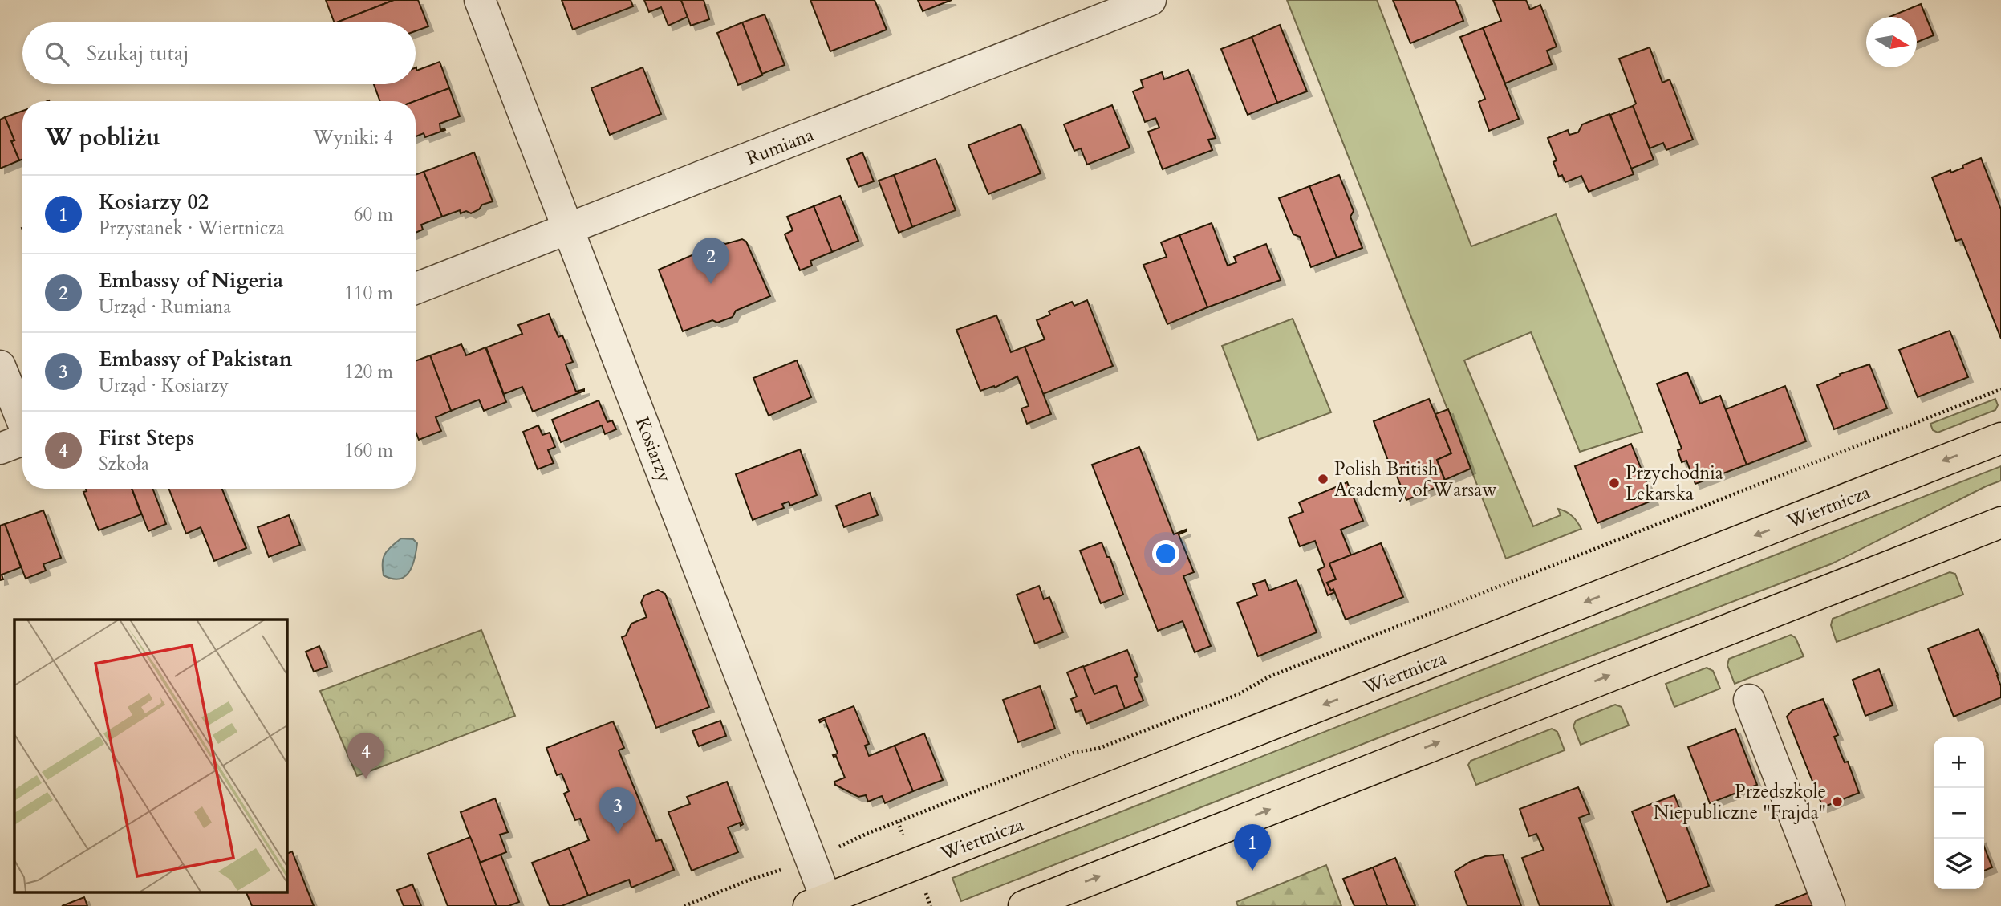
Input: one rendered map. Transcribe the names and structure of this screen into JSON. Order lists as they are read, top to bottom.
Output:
{
  "streets": {
    "main road": ["Wiertnicza"],
    "street": ["Rumiana", "Kosiarzy"]
  },
  "crossings": [
    ["Rumiana", "Kosiarzy"],
    ["Kosiarzy", "Wiertnicza"]
  ],
  "places": ["Polish British Academy of Warsaw", "Przychodnia Lekarska", "Przedszkole Niepubliczne \"Frajda\""],
  "north": "right",
  "page": {
    "search": "Szukaj tutaj",
    "heading": ["W pobliżu", "Wyniki: 4"],
    "list": [
      {
        "mark": "1",
        "name": "Kosiarzy 02",
        "note": "Przystanek · Wiertnicza",
        "value": "60 m"
      },
      {
        "mark": "2",
        "name": "Embassy of Nigeria",
        "note": "Urząd · Rumiana",
        "value": "110 m"
      },
      {
        "mark": "3",
        "name": "Embassy of Pakistan",
        "note": "Urząd · Kosiarzy",
        "value": "120 m"
      },
      {
        "mark": "4",
        "name": "First Steps",
        "note": "Szkoła",
        "value": "160 m"
      }
    ],
    "pins": [
      "2",
      "4",
      "3",
      "1"
    ],
    "map_buttons": ["+", "−"]
  }
}
